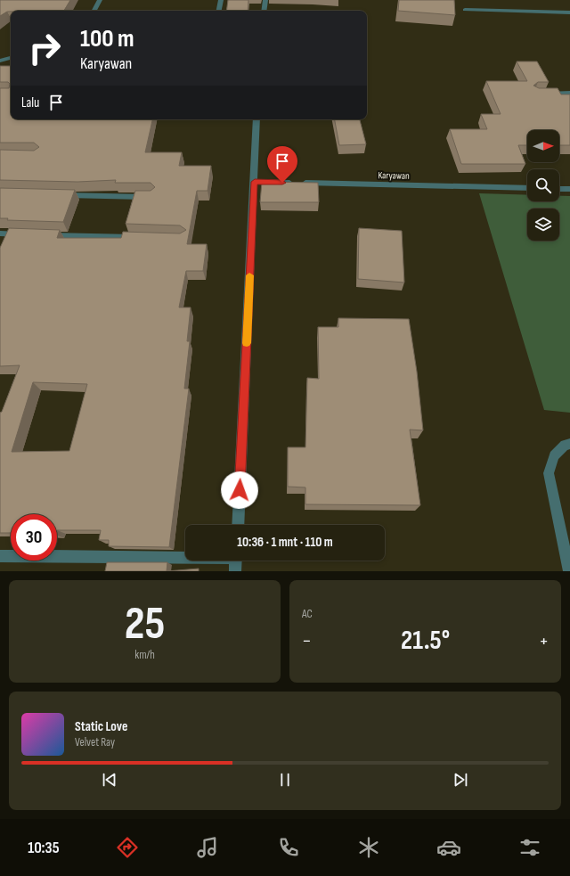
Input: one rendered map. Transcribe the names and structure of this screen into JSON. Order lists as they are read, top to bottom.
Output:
{
  "streets": {
    "street": ["Karyawan"]
  },
  "north": "right",
  "page": {
    "turn": ["100 m", "Karyawan"],
    "then": "Lalu",
    "limit": "30",
    "trip": "10:36 · 1 mnt · 110 m",
    "tile": [
      ["25", "km/h"],
      "AC"
    ],
    "heat": ["−", "21.5°", "+"],
    "song": ["Static Love", "Velvet Ray"],
    "tabs": "10:35"
  }
}
